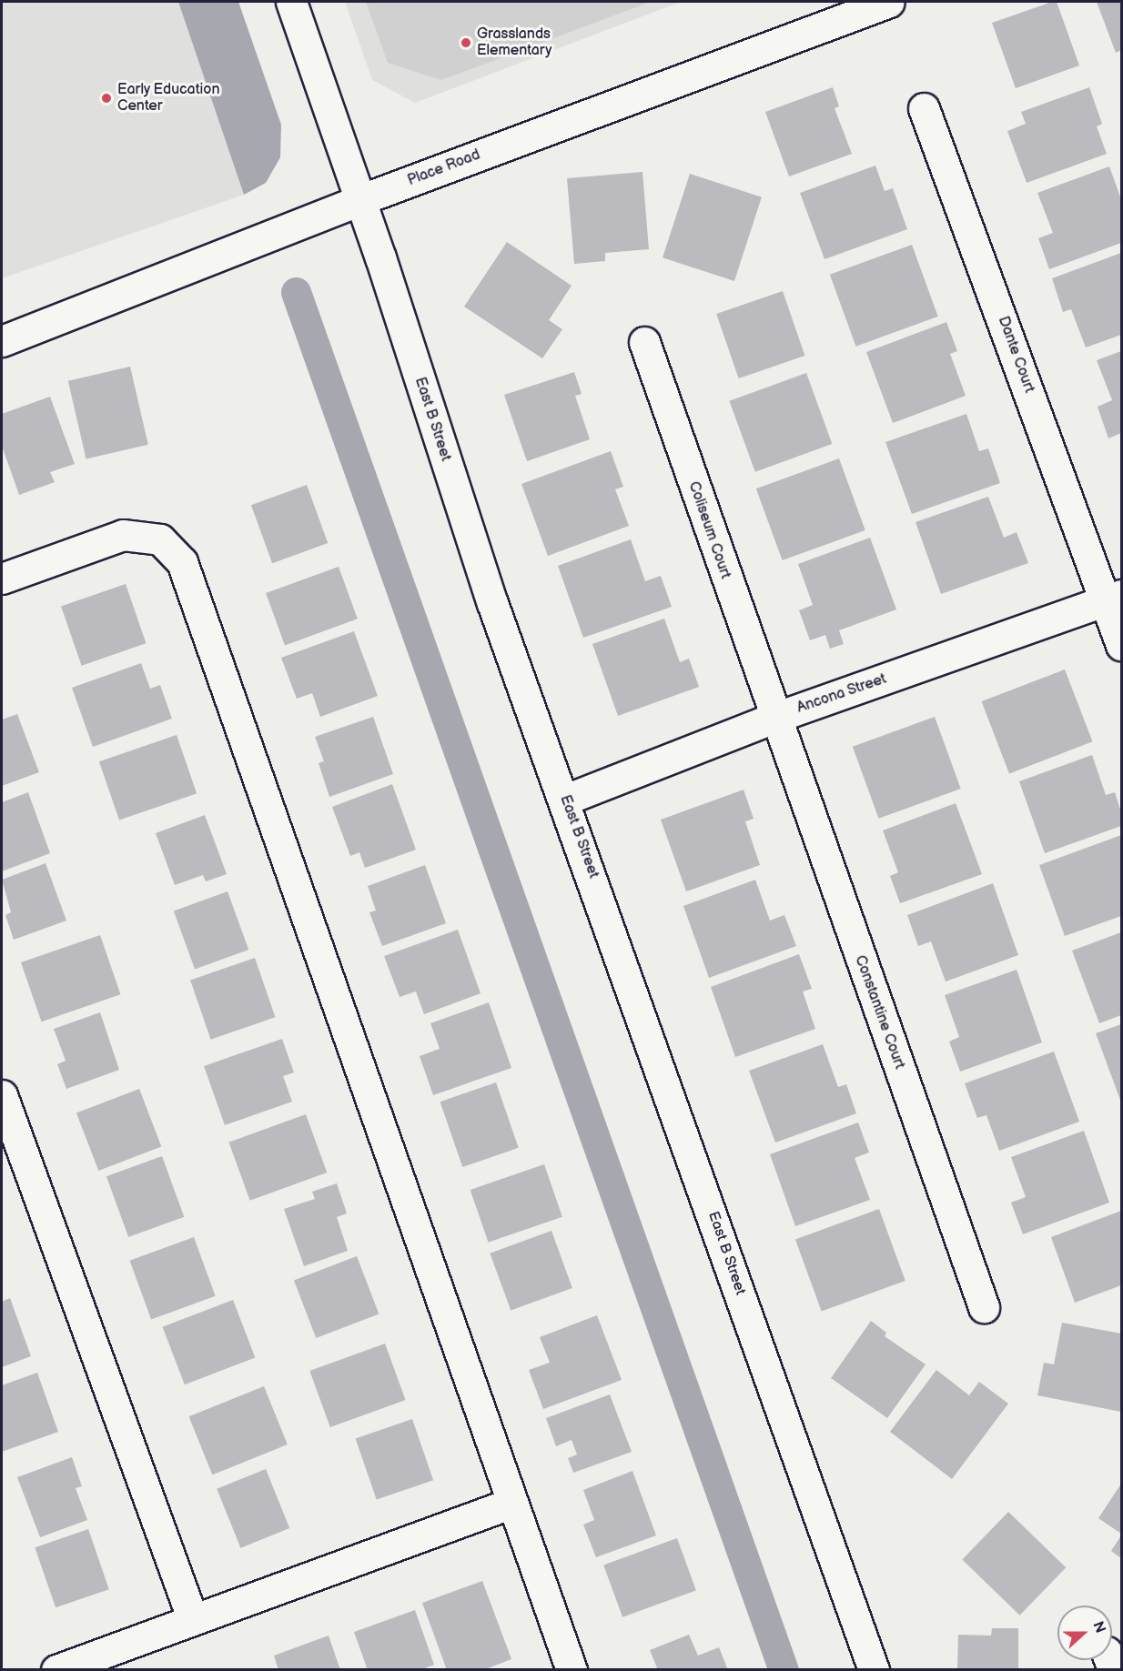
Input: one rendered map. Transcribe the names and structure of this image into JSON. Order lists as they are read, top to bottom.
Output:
{
  "streets": {
    "street": [
      "Place Road",
      "Dante Court",
      "East B Street",
      "Coliseum Court",
      "Ancona Street",
      "Constantine Court"
    ]
  },
  "crossings": [
    ["Place Road", "East B Street"],
    ["Dante Court", "Ancona Street"],
    ["East B Street", "Ancona Street"],
    ["Coliseum Court", "Ancona Street"],
    ["Coliseum Court", "Constantine Court"],
    ["Ancona Street", "Constantine Court"]
  ],
  "places": ["Grasslands Elementary", "Early Education Center"],
  "north": "right"
}
